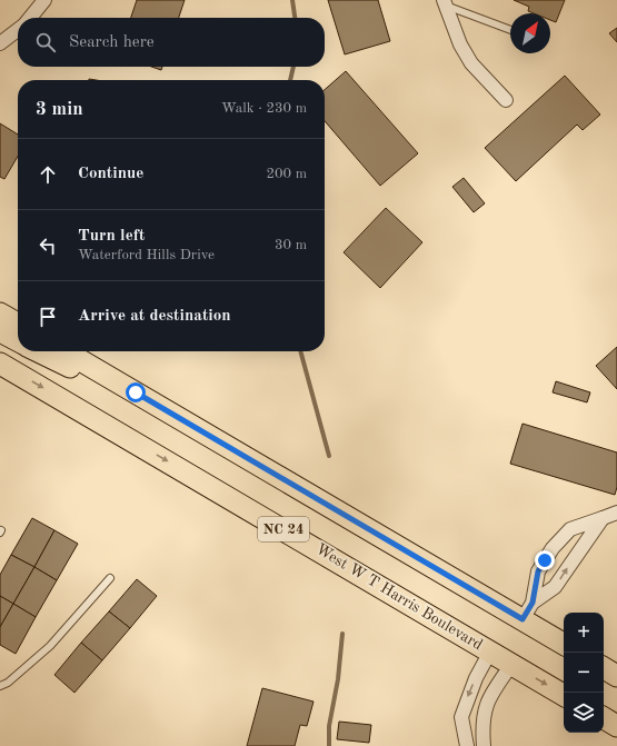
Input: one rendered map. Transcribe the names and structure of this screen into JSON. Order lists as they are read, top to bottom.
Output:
{
  "streets": {
    "main road": ["NC 24", "West W T Harris Boulevard"]
  },
  "north": "top right",
  "page": {
    "search": "Search here",
    "heading": ["3 min", "Walk · 230 m"],
    "list": [
      ["Continue", "200 m"],
      ["Turn left", "Waterford Hills Drive", "30 m"],
      "Arrive at destination"
    ],
    "map_buttons": ["+", "−"]
  }
}
